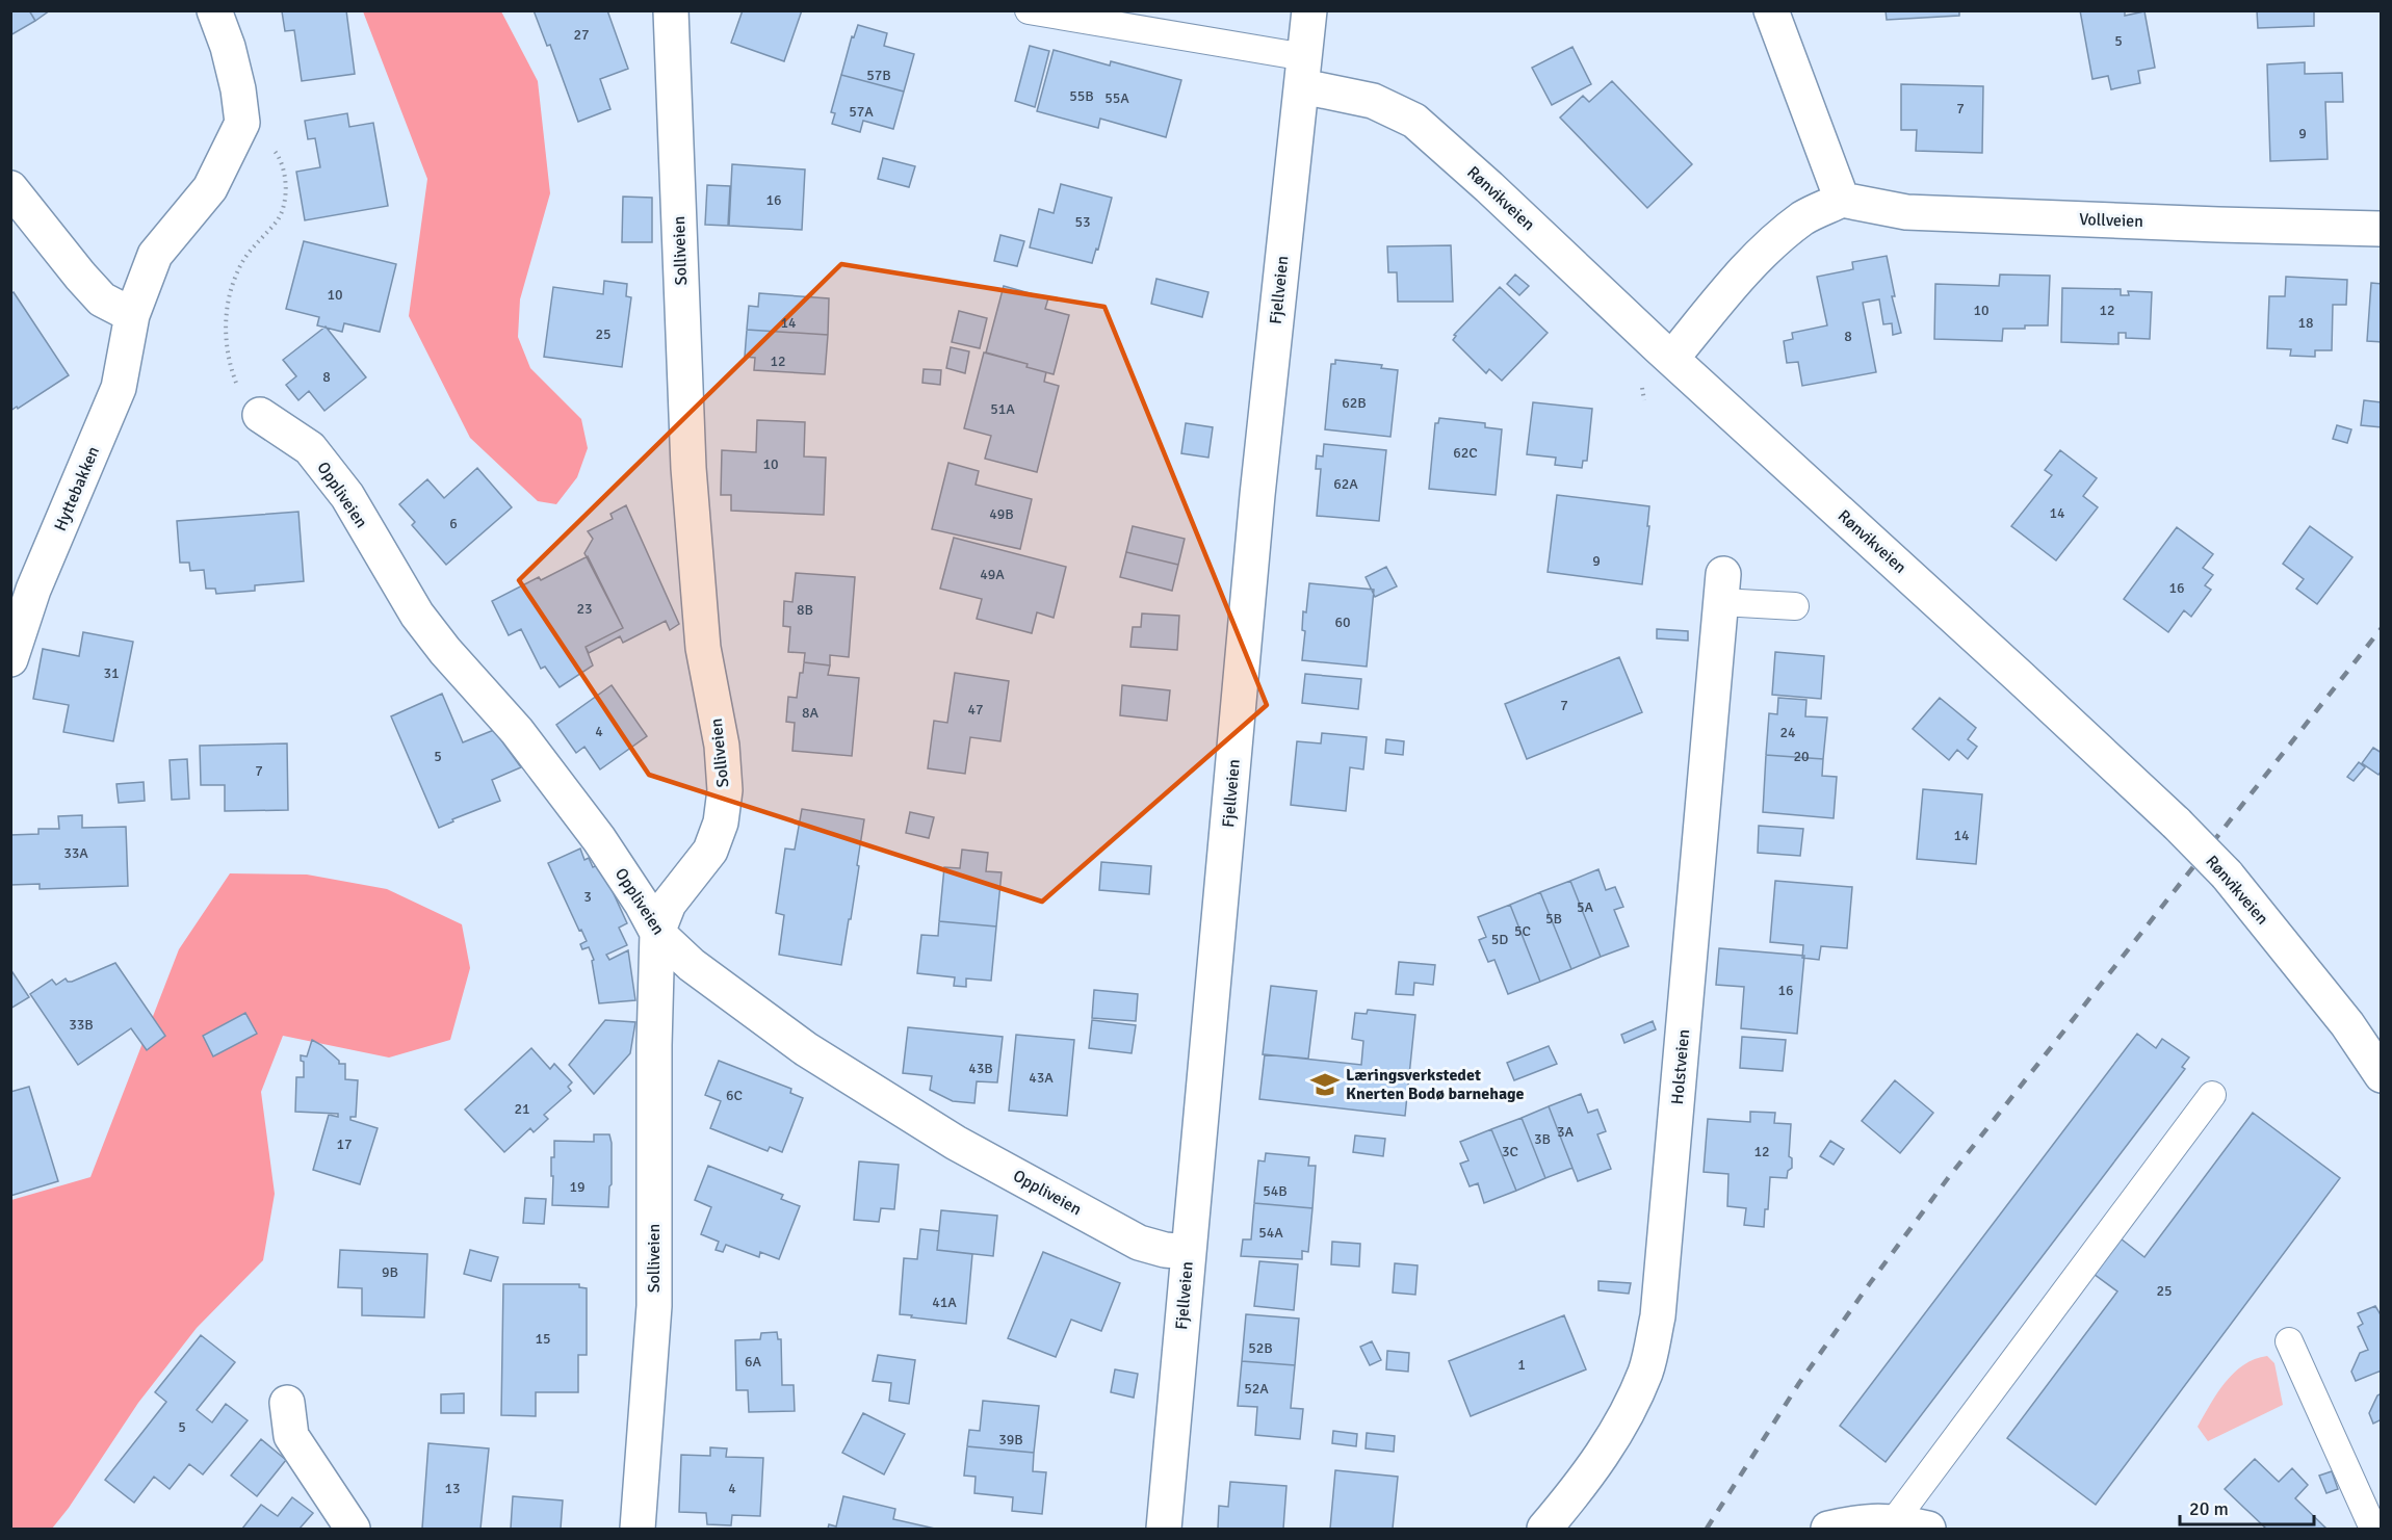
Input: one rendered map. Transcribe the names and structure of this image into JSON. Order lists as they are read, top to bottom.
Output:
{
  "streets": {
    "street": [
      "Rønvikveien",
      "Vollveien",
      "Solliveien",
      "Fjellveien",
      "Hyttebakken",
      "Oppliveien",
      "Holstveien"
    ]
  },
  "crossings": [
    ["Rønvikveien", "Fjellveien"],
    ["Solliveien", "Oppliveien"],
    ["Fjellveien", "Oppliveien"]
  ],
  "places": {
    "school or university": ["Læringsverkstedet Knerten Bodø barnehage"]
  },
  "house_numbers": [
    "27",
    "5",
    "57B",
    "55B",
    "55A",
    "7",
    "57A",
    "9",
    "16",
    "53",
    "10",
    "10",
    "12",
    "14",
    "18",
    "25",
    "8",
    "12",
    "8",
    "62B",
    "51A",
    "62C",
    "10",
    "62A",
    "14",
    "49B",
    "6",
    "9",
    "49A",
    "16",
    "23",
    "8B",
    "60",
    "31",
    "7",
    "47",
    "8A",
    "4",
    "24",
    "5",
    "20",
    "7",
    "14",
    "33A",
    "3",
    "5A",
    "5B",
    "5C",
    "5D",
    "16",
    "33B",
    "43B",
    "43A",
    "6C",
    "21",
    "3A",
    "3B",
    "17",
    "3C",
    "12",
    "19",
    "54B",
    "54A",
    "9B",
    "25",
    "41A",
    "15",
    "52B",
    "6A",
    "1",
    "52A",
    "5",
    "39B",
    "13",
    "4"
  ],
  "scale_bar": "20 m"
}
